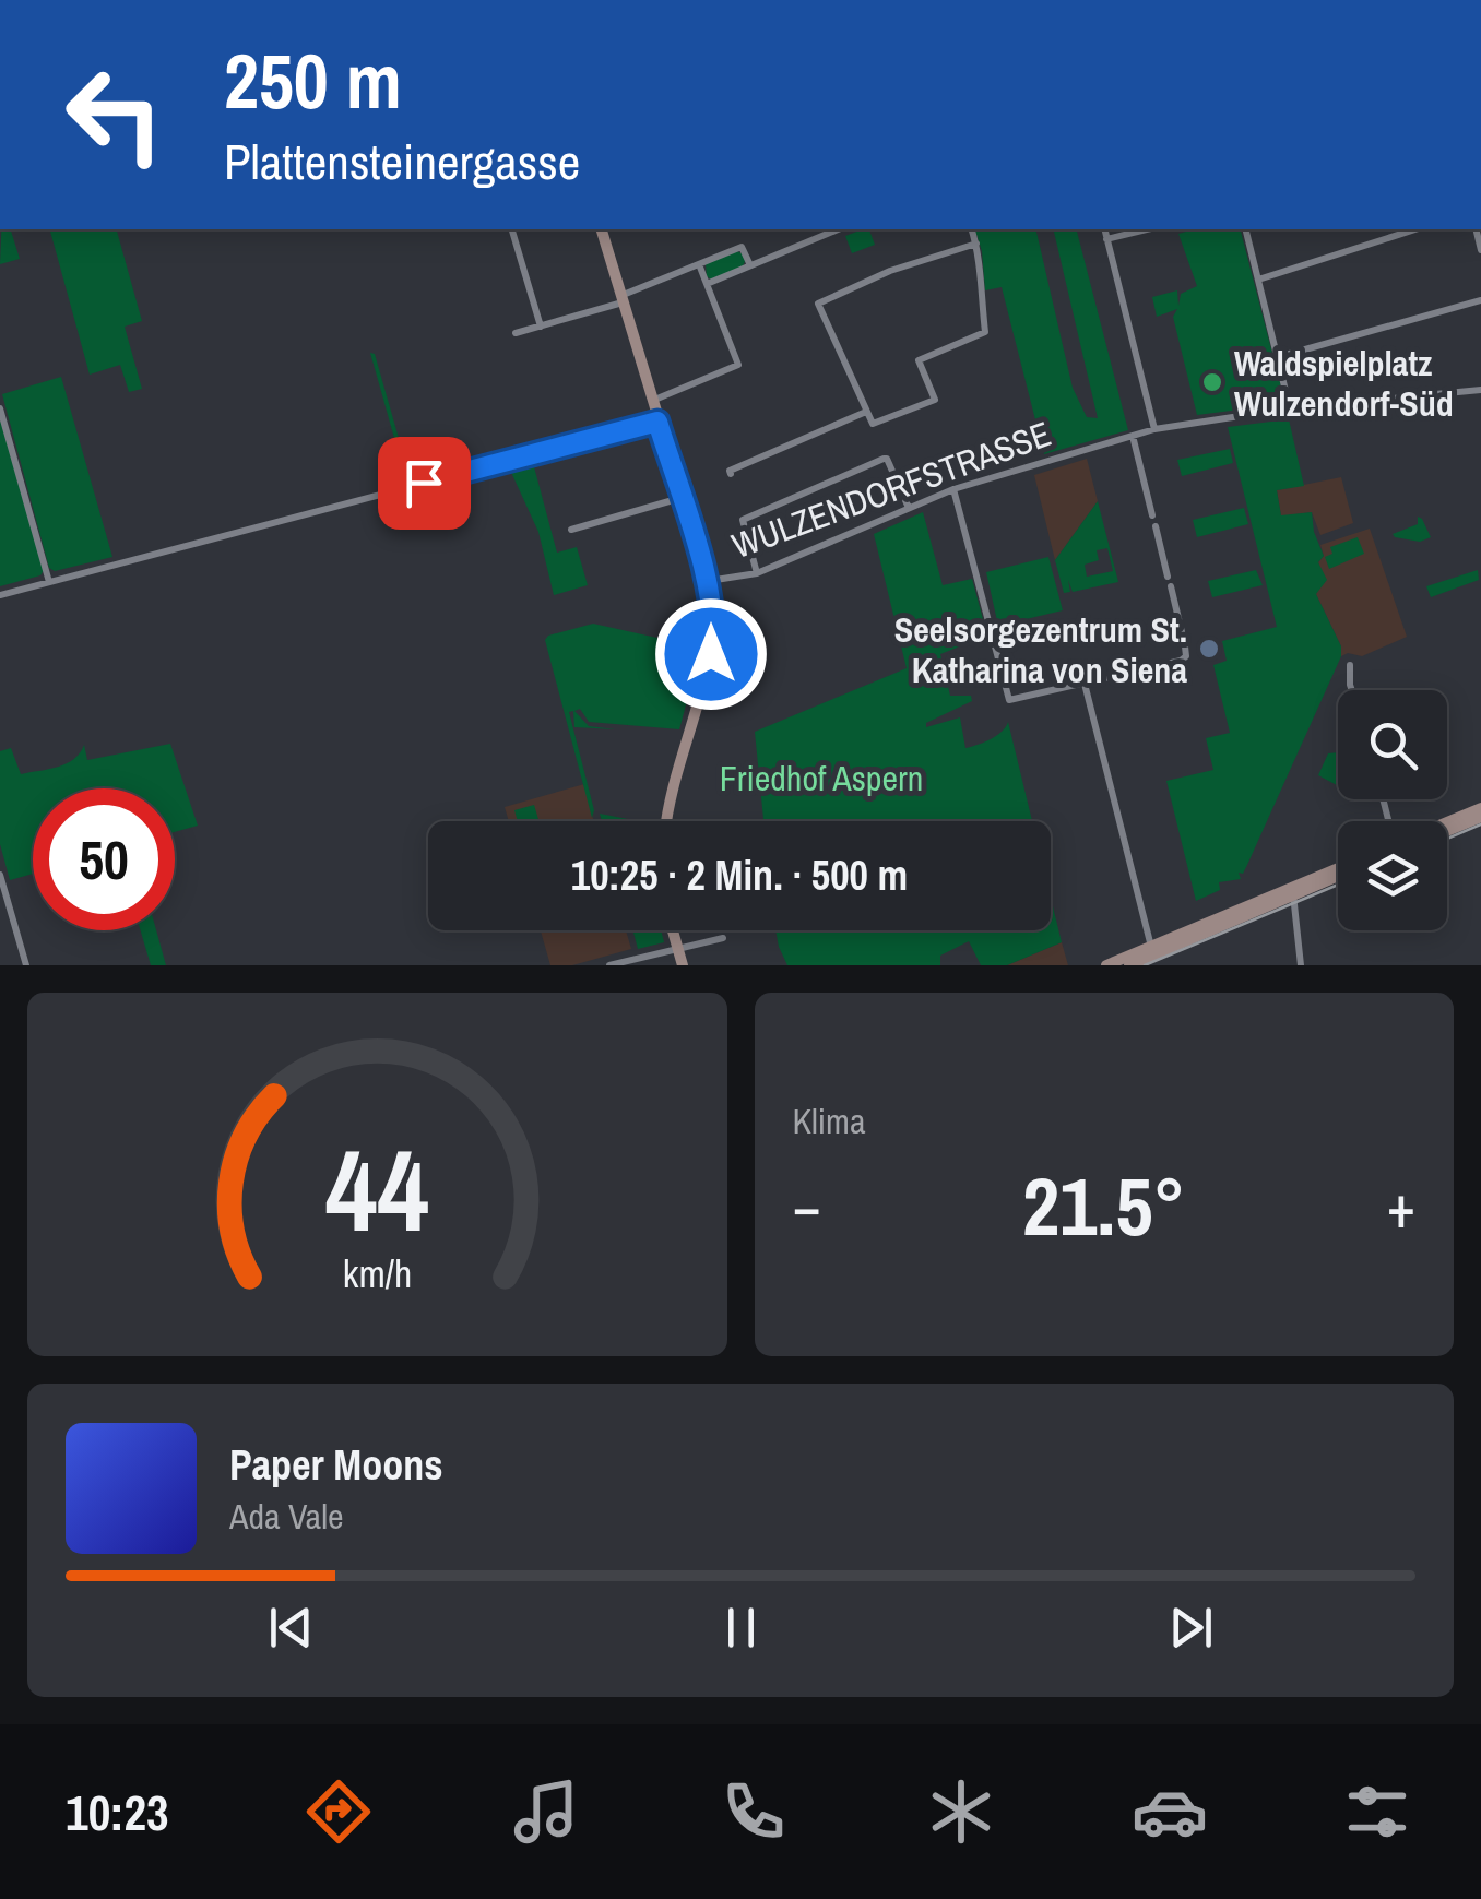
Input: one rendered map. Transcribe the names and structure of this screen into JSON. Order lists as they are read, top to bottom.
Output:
{
  "streets": {
    "street": ["WULZENDORFSTRASSE"]
  },
  "parks": ["Friedhof Aspern"],
  "places": ["Waldspielplatz Wulzendorf-Süd", "Seelsorgezentrum St. Katharina von Siena"],
  "page": {
    "turn": ["250 m", "Plattensteinergasse"],
    "limit": "50",
    "trip": "10:25 · 2 Min. · 500 m",
    "tile": "Klima",
    "heat": ["−", "21.5°", "+"],
    "song": ["Paper Moons", "Ada Vale"],
    "tabs": "10:23",
    "gauge": ["44", "km/h"]
  }
}
